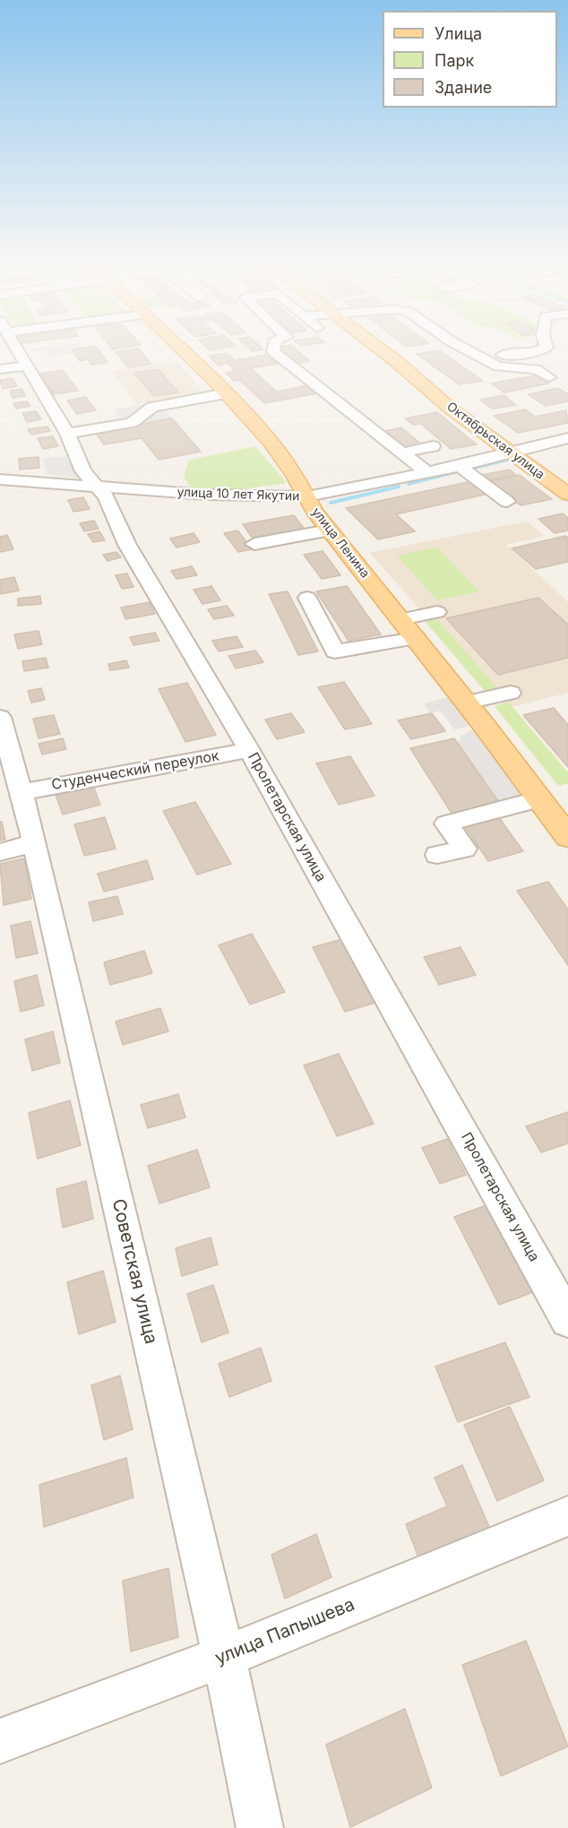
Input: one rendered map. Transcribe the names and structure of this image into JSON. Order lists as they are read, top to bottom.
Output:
{
  "streets": {
    "main road": ["Октябрьская улица", "улица Ленина"],
    "street": [
      "улица 10 лет Якутии",
      "Студенческий переулок",
      "Пролетарская улица",
      "Советская улица",
      "улица Папышева"
    ]
  },
  "crossings": [
    ["Октябрьская улица", "улица 10 лет Якутии"],
    ["улица 10 лет Якутии", "улица Ленина"],
    ["улица 10 лет Якутии", "Пролетарская улица"],
    ["Студенческий переулок", "Пролетарская улица"],
    ["Студенческий переулок", "Советская улица"],
    ["Советская улица", "улица Папышева"]
  ],
  "legend": ["Улица", "Парк", "Здание"]
}
